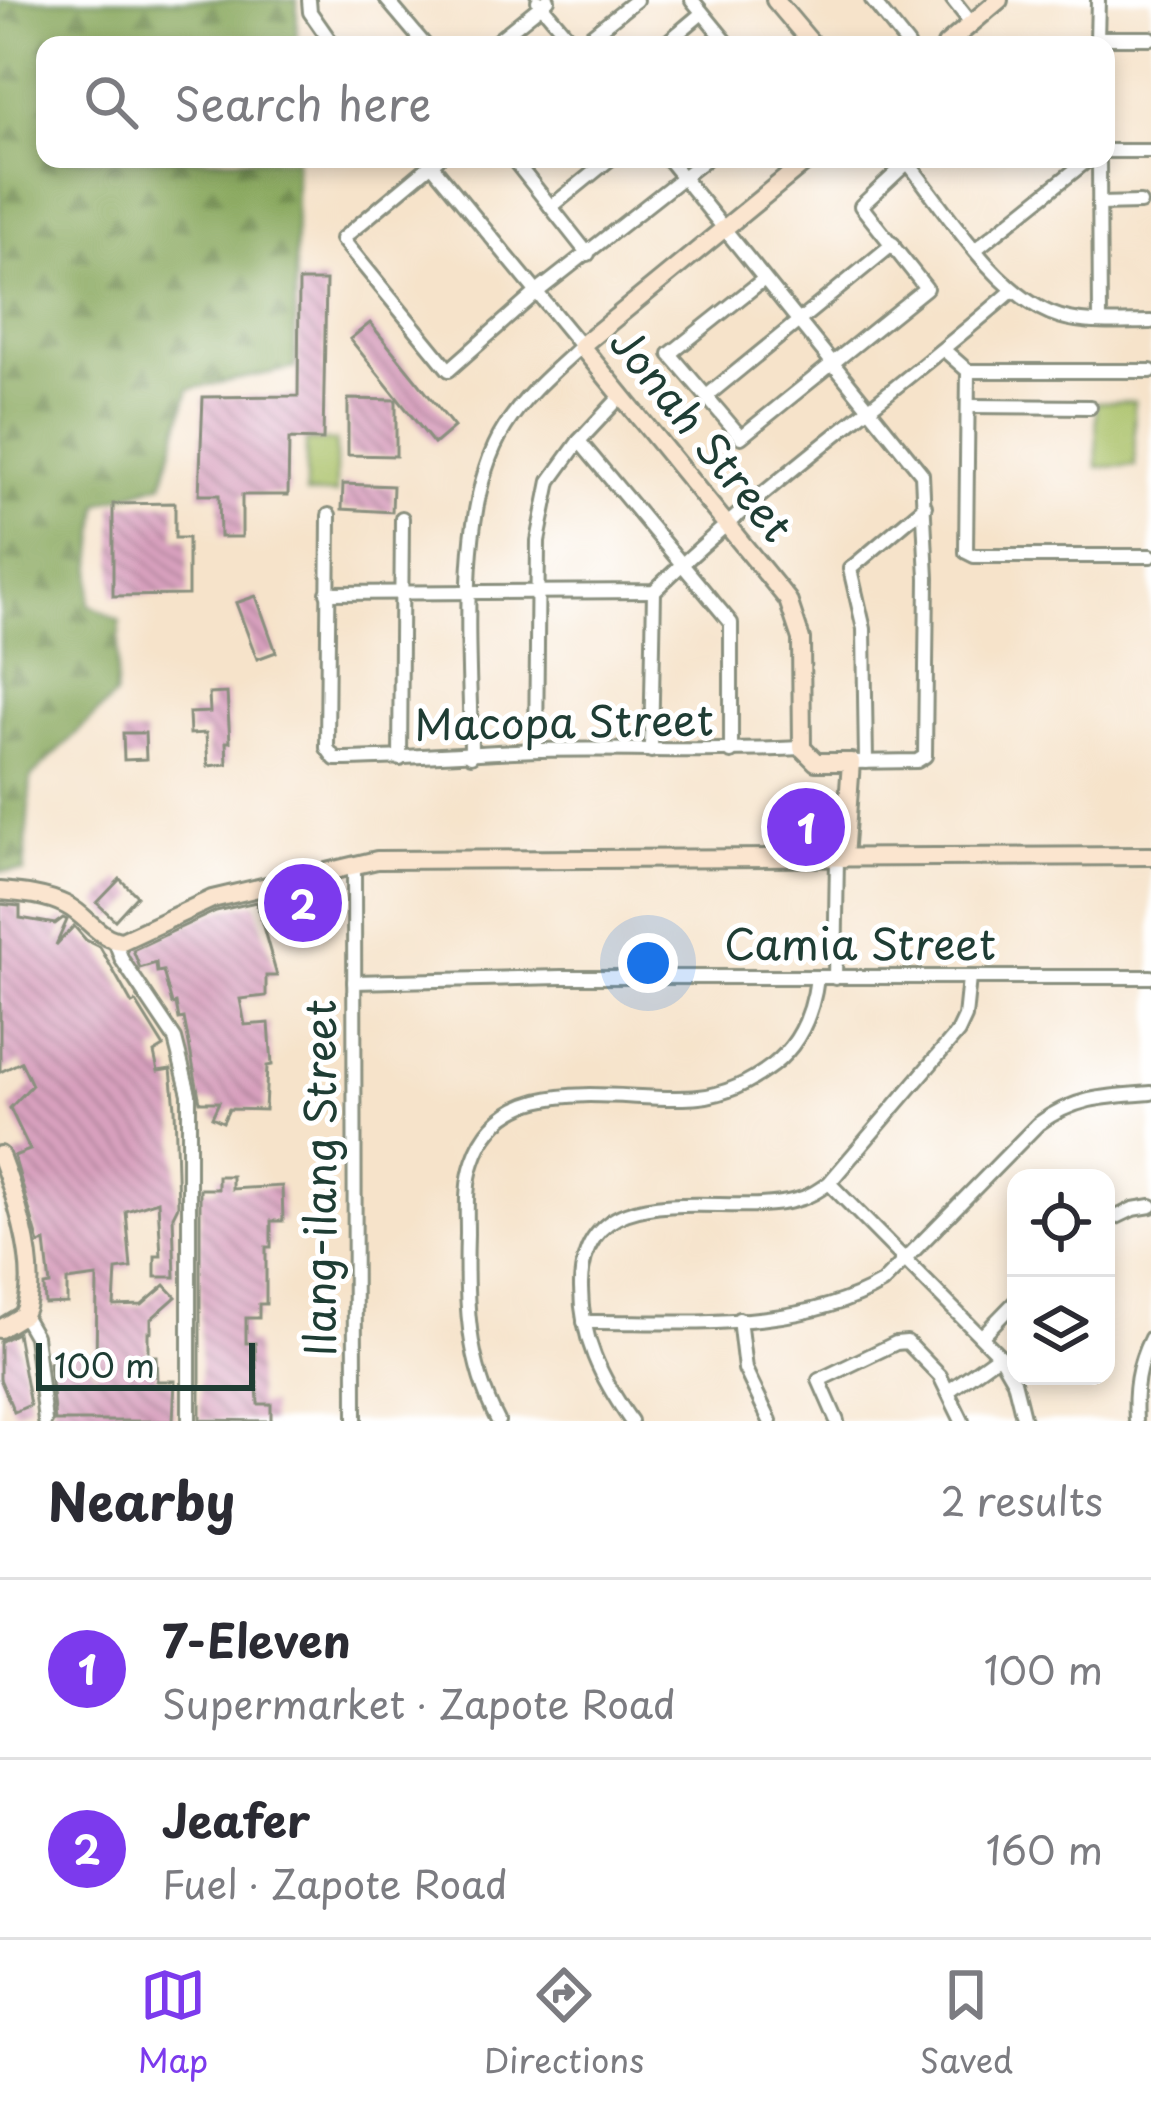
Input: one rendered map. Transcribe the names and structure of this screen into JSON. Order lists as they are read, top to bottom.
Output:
{
  "streets": {
    "main road": ["Jonah Street"],
    "street": ["Macopa Street", "Camia Street", "Ilang-ilang Street"]
  },
  "crossings": [
    ["Jonah Street", "Macopa Street"],
    ["Camia Street", "Ilang-ilang Street"]
  ],
  "scale_bar": "100 m",
  "page": {
    "search": "Search here",
    "pins": ["1", "2"],
    "scale": "100 m",
    "heading": ["Nearby", "2 results"],
    "list": [
      {
        "mark": "1",
        "name": "7-Eleven",
        "note": "Supermarket · Zapote Road",
        "value": "100 m"
      },
      {
        "mark": "2",
        "name": "Jeafer",
        "note": "Fuel · Zapote Road",
        "value": "160 m"
      }
    ],
    "nav": ["Map", "Directions", "Saved"]
  }
}
